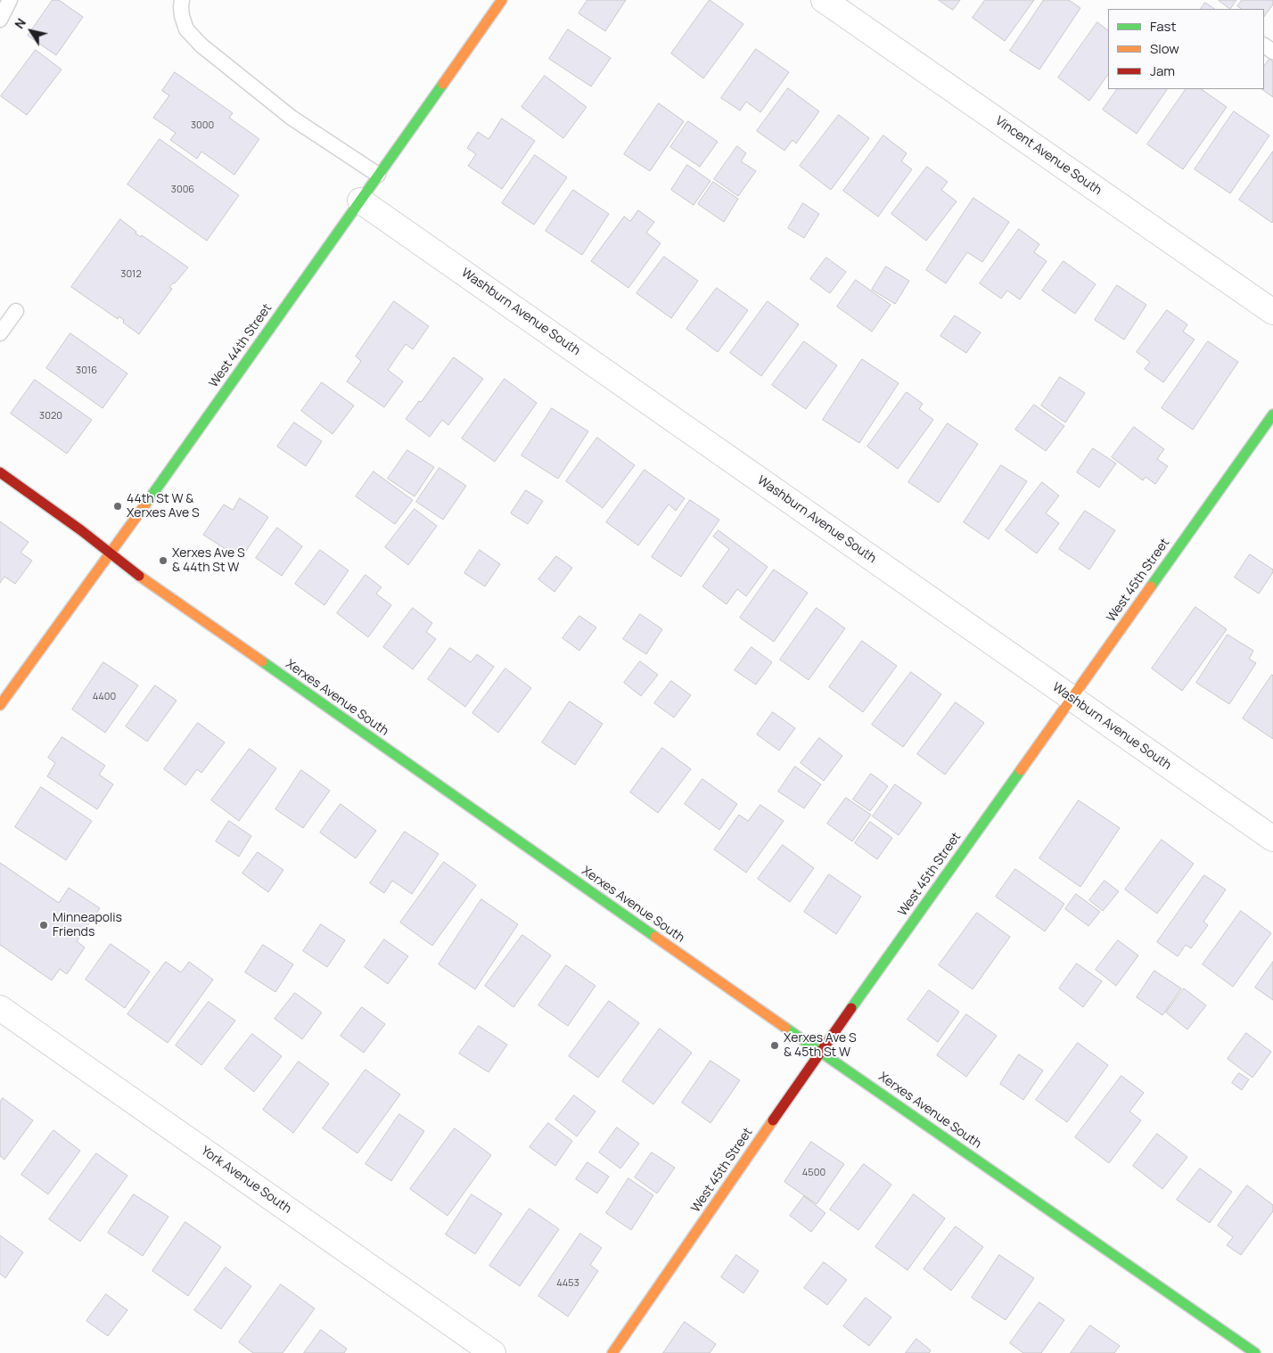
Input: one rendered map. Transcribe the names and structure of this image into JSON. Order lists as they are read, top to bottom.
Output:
{
  "streets": {
    "street": [
      "Vincent Avenue South",
      "Washburn Avenue South",
      "West 44th Street",
      "West 45th Street",
      "Xerxes Avenue South",
      "York Avenue South"
    ]
  },
  "crossings": [
    ["Washburn Avenue South", "West 44th Street"],
    ["Washburn Avenue South", "West 45th Street"],
    ["West 44th Street", "Xerxes Avenue South"],
    ["West 45th Street", "Xerxes Avenue South"]
  ],
  "places": [
    "44th St W & Xerxes Ave S",
    "Xerxes Ave S & 44th St W",
    "Minneapolis Friends",
    "Xerxes Ave S & 45th St W"
  ],
  "house_numbers": [
    "3000",
    "3006",
    "3012",
    "3016",
    "3020",
    "4400",
    "4500",
    "4453"
  ],
  "legend": ["Fast", "Slow", "Jam"],
  "north": "top left"
}
